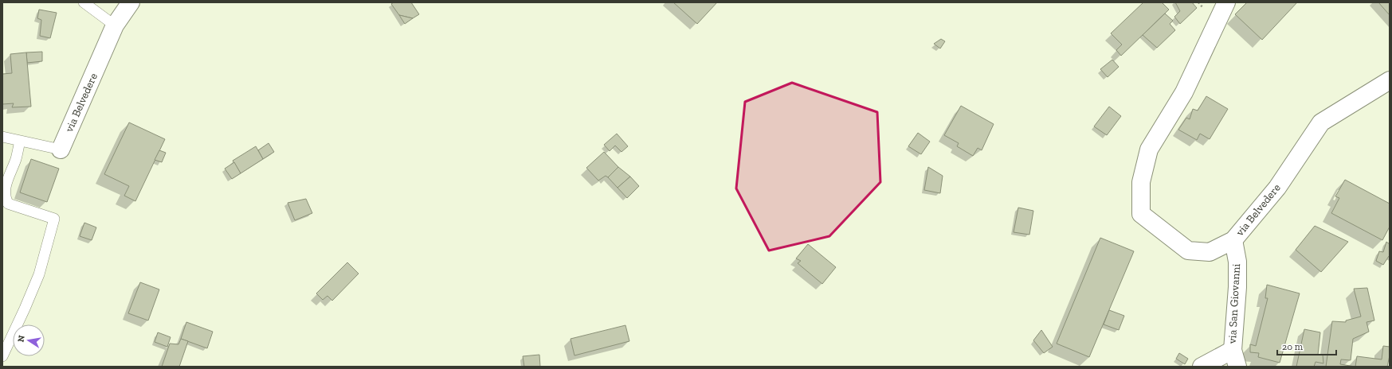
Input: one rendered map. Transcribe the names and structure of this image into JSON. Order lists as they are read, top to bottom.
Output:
{
  "streets": {
    "street": ["via Belvedere", "via San Giovanni"]
  },
  "crossings": [
    ["via Belvedere", "via San Giovanni"]
  ],
  "scale_bar": "20 m",
  "north": "left"
}
